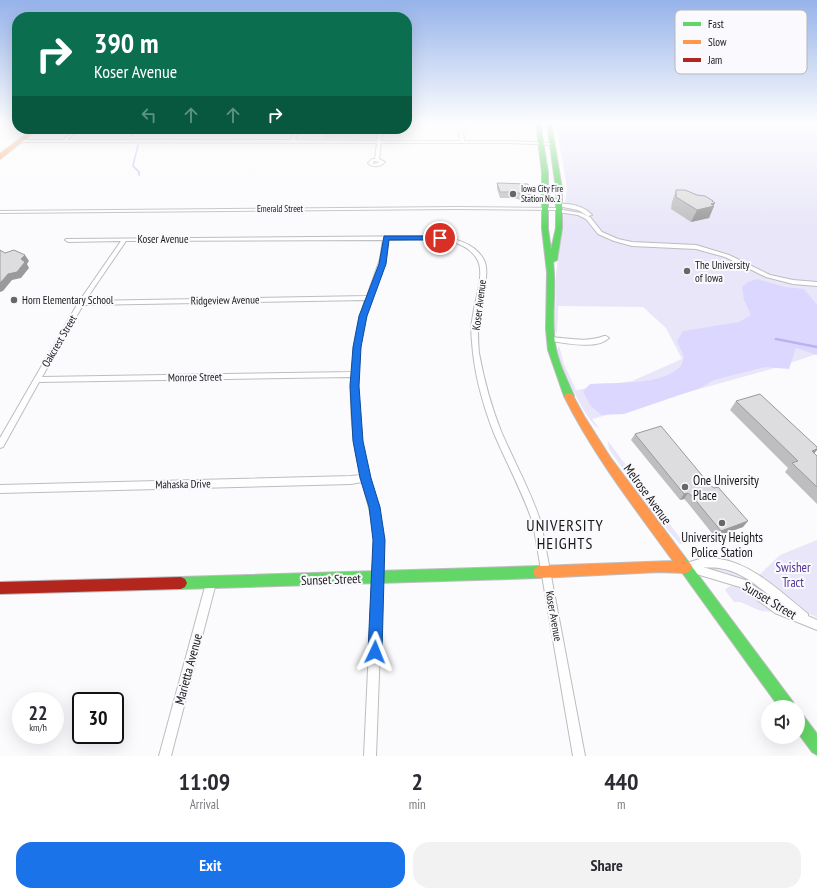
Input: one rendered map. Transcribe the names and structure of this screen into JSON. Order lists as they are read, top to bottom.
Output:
{
  "streets": {
    "main road": ["Melrose Avenue", "Sunset Street"],
    "street": [
      "Emerald Street",
      "Koser Avenue",
      "Ridgeview Avenue",
      "Oakcrest Street",
      "Monroe Street",
      "Mahaska Drive",
      "Marietta Avenue"
    ]
  },
  "crossings": [
    ["Emerald Street", "Melrose Avenue"],
    ["Koser Avenue", "Oakcrest Street"],
    ["Koser Avenue", "Sunset Street"],
    ["Ridgeview Avenue", "Oakcrest Street"],
    ["Oakcrest Street", "Monroe Street"],
    ["Melrose Avenue", "Sunset Street"],
    ["Sunset Street", "Marietta Avenue"]
  ],
  "districts": ["UNIVERSITY HEIGHTS"],
  "parks": ["Swisher Tract"],
  "places": [
    "Iowa City Fire Station No. 2",
    "The University of Iowa",
    "Horn Elementary School",
    "One University Place",
    "University Heights Police Station"
  ],
  "legend": ["Fast", "Slow", "Jam"],
  "page": {
    "turn": ["390 m", "Koser Avenue"],
    "speed": "22 km/h",
    "limit": "30",
    "eta": [
      "11:09",
      "Arrival",
      "2",
      "min",
      "440",
      "m"
    ],
    "buttons": ["Exit", "Share"]
  }
}
